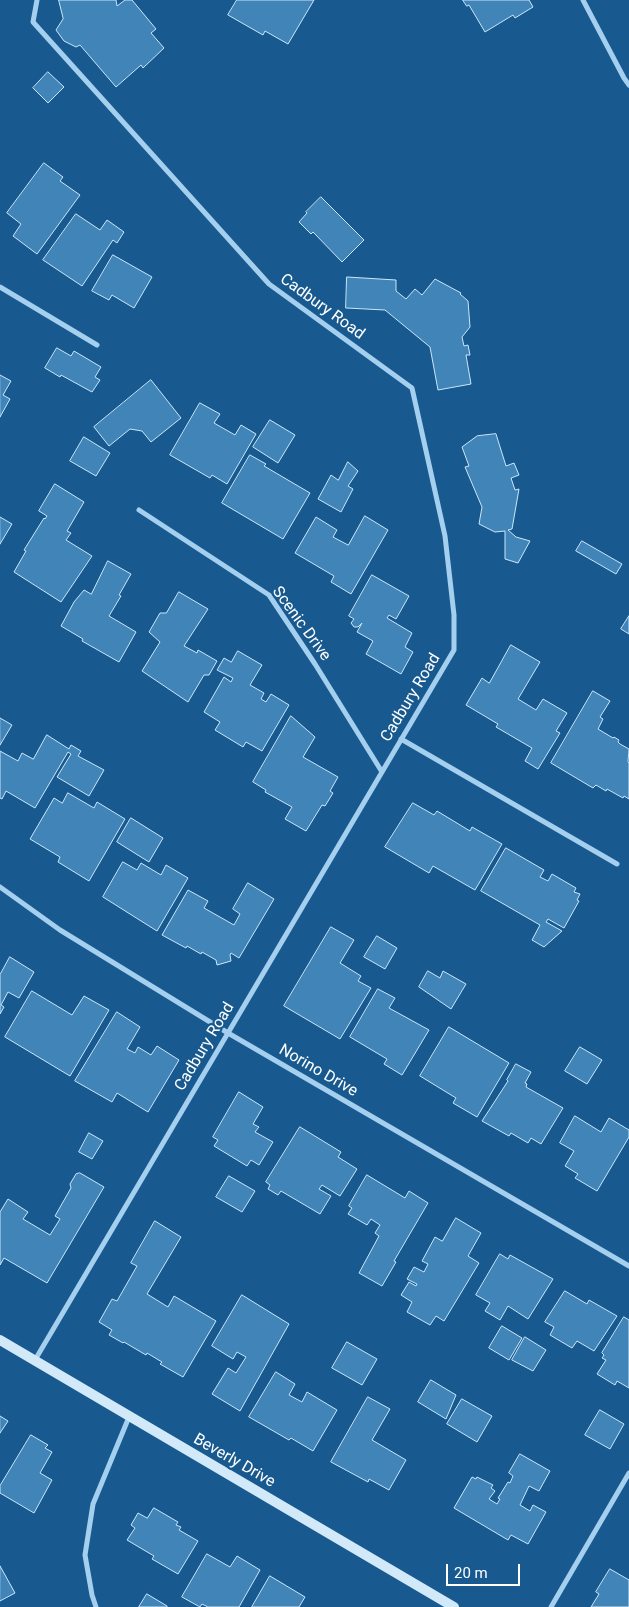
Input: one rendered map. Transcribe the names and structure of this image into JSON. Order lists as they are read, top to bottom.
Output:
{
  "streets": {
    "street": [
      "Cadbury Road",
      "Scenic Drive",
      "Norino Drive",
      "Beverly Drive"
    ]
  },
  "crossings": [
    ["Cadbury Road", "Scenic Drive"],
    ["Cadbury Road", "Norino Drive"],
    ["Cadbury Road", "Beverly Drive"]
  ],
  "scale_bar": "20 m"
}
